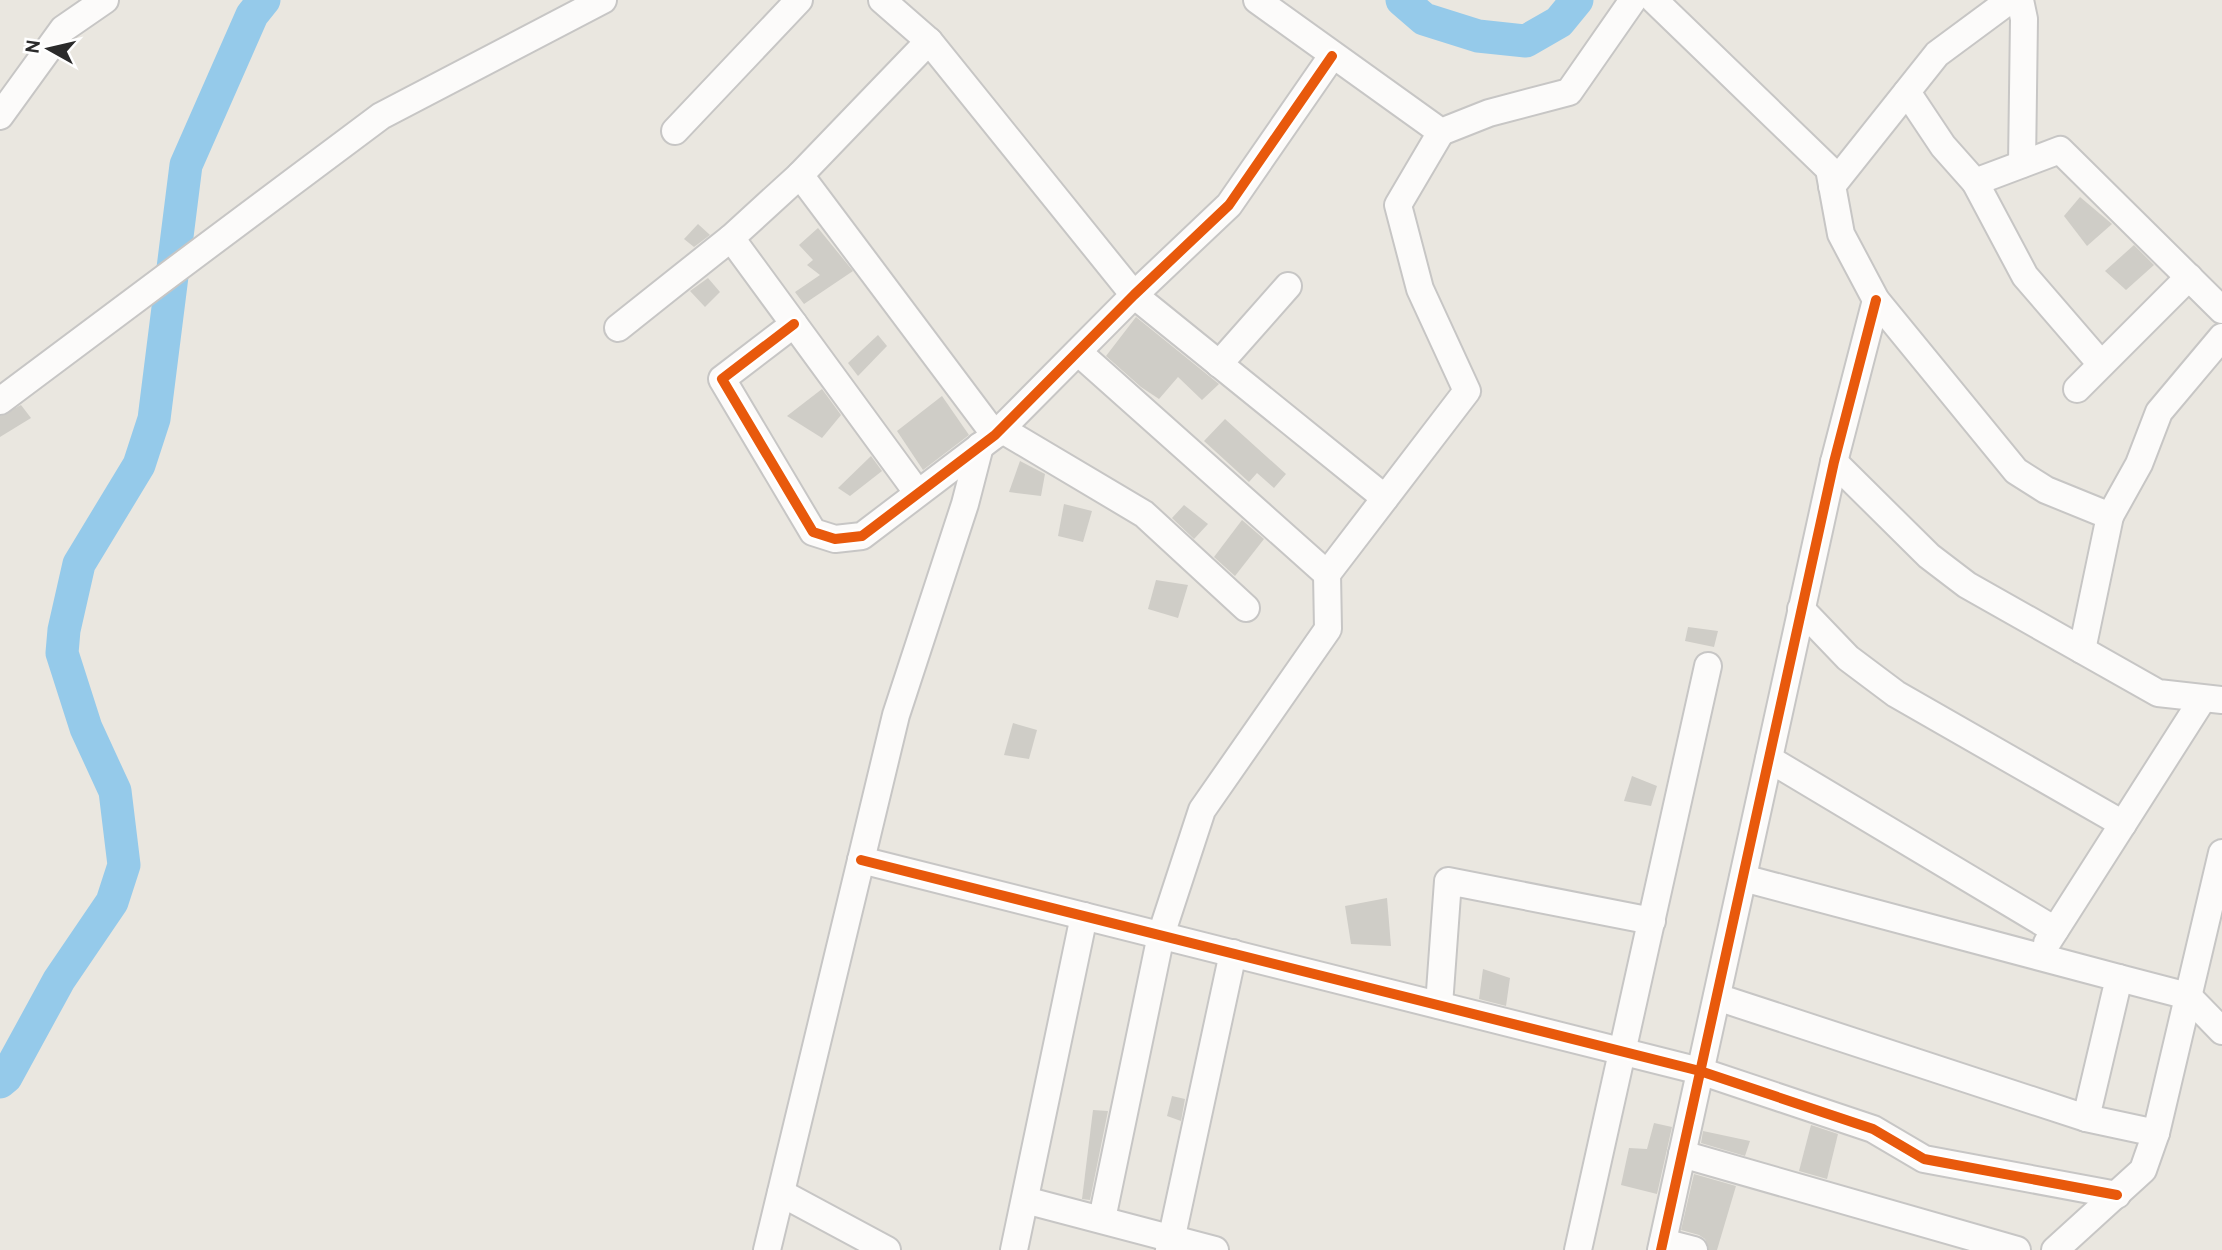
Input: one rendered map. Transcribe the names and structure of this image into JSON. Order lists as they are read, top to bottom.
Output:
{
  "north": "left"
}
